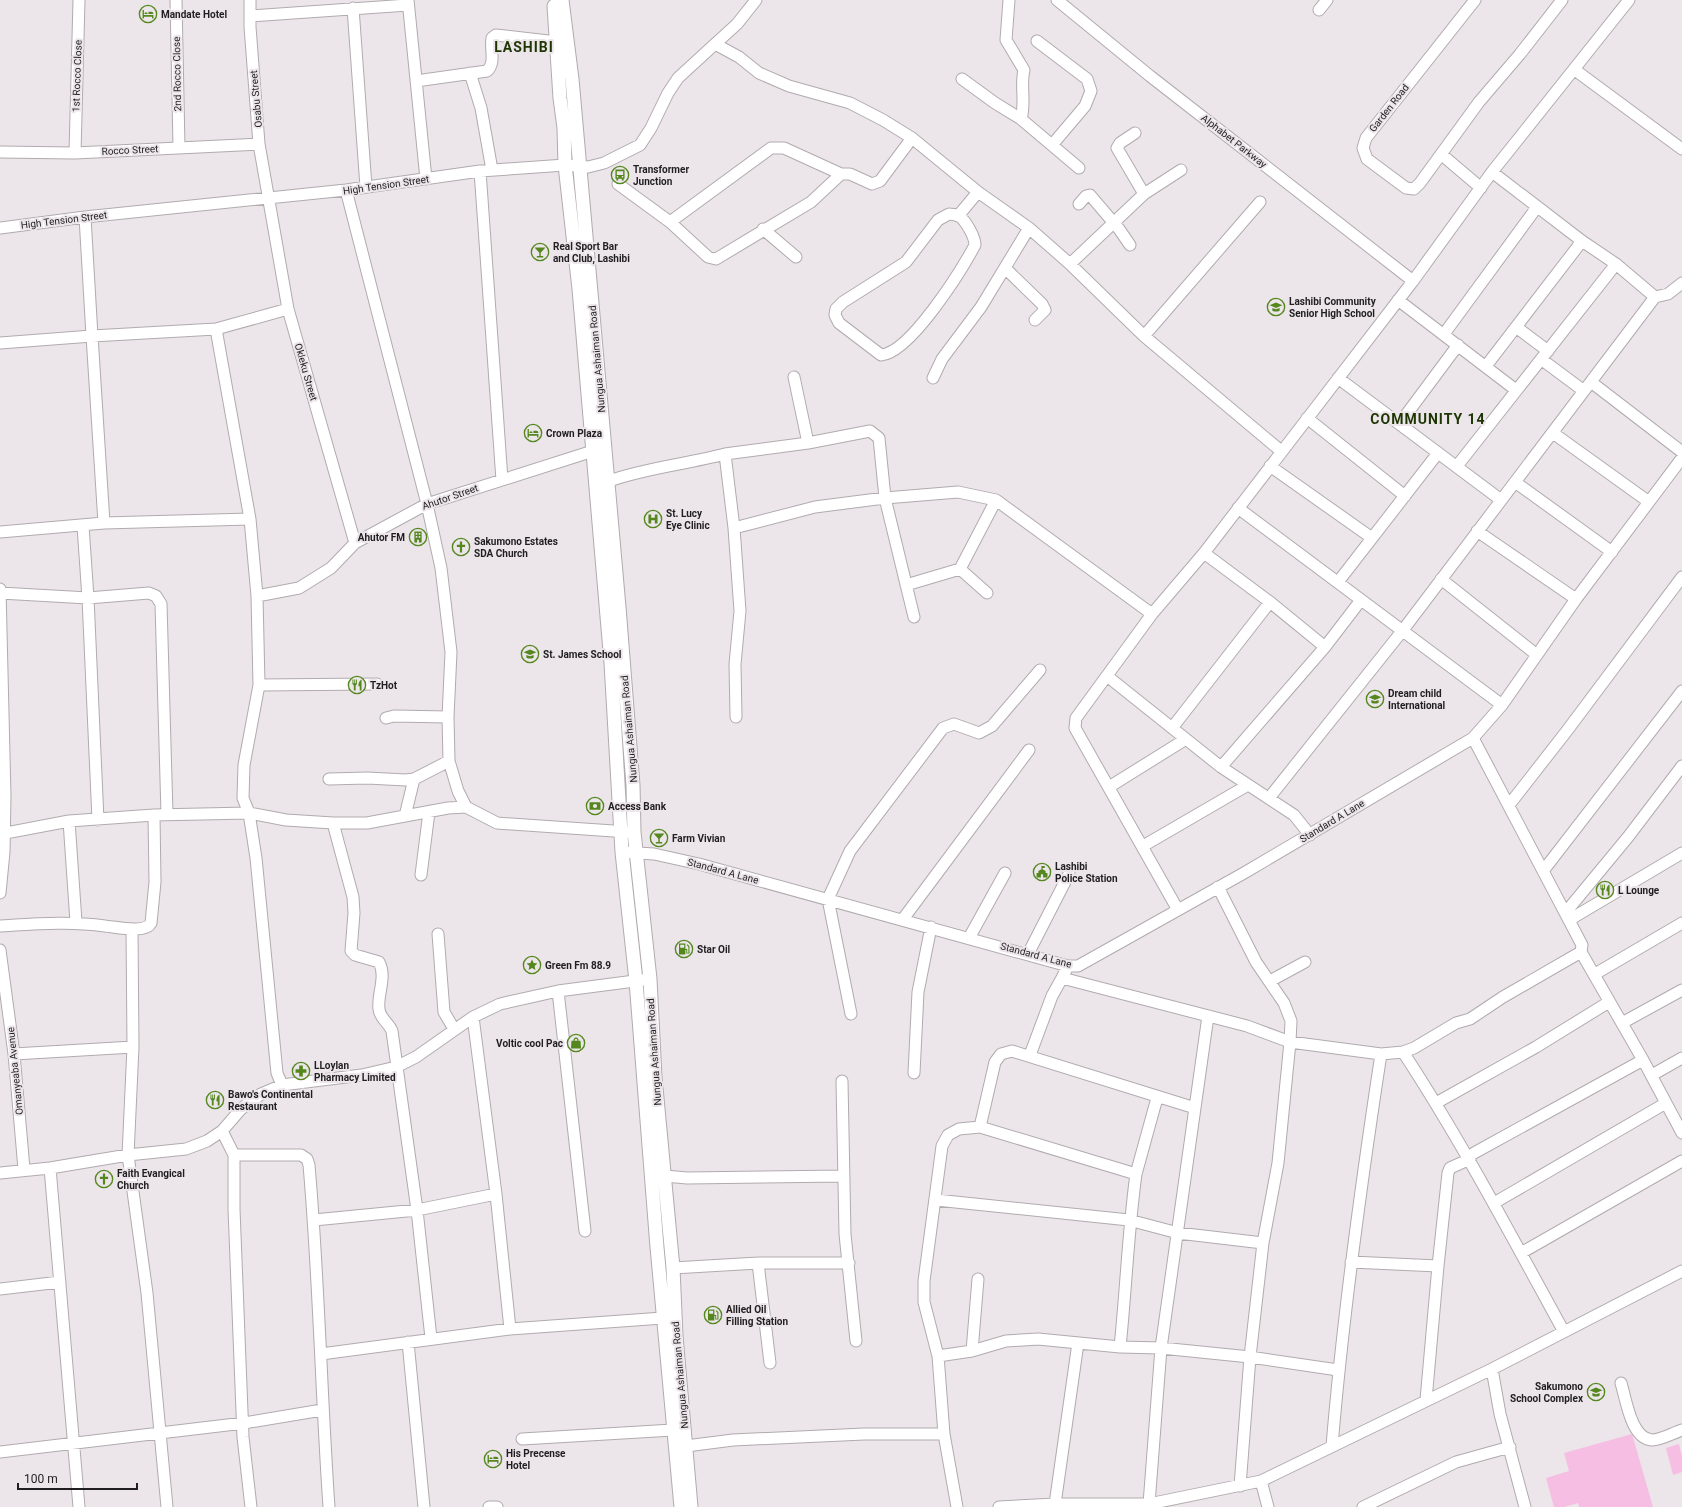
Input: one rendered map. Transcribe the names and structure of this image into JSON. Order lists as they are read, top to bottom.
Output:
{
  "streets": {
    "main road": ["Nungua Ashaiman Road"],
    "street": [
      "2nd Rocco Close",
      "1st Rocco Close",
      "Osabu Street",
      "Garden Road",
      "Alphabet Parkway",
      "Rocco Street",
      "High Tension Street",
      "Okleku Street",
      "Ahutor Street",
      "Standard A Lane",
      "Omanyeaba Avenue"
    ]
  },
  "crossings": [
    ["2nd Rocco Close", "Rocco Street"],
    ["1st Rocco Close", "Rocco Street"],
    ["Osabu Street", "Rocco Street"],
    ["Osabu Street", "High Tension Street"],
    ["Osabu Street", "Okleku Street"],
    ["High Tension Street", "Nungua Ashaiman Road"],
    ["High Tension Street", "Okleku Street"],
    ["Nungua Ashaiman Road", "Ahutor Street"],
    ["Nungua Ashaiman Road", "Standard A Lane"],
    ["Okleku Street", "Ahutor Street"]
  ],
  "districts": ["LASHIBI", "COMMUNITY 14"],
  "places": {
    "hotel": ["Mandate Hotel", "Crown Plaza", "His Precense Hotel"],
    "bus stop": ["Transformer Junction"],
    "bar": ["Real Sport Bar and Club, Lashibi", "Farm Vivian"],
    "school or university": [
      "Lashibi Community Senior High School",
      "St. James School",
      "Dream child International",
      "Sakumono School Complex"
    ],
    "hospital": ["St. Lucy Eye Clinic"],
    "building": ["Ahutor FM"],
    "church": ["Sakumono Estates SDA Church", "Faith Evangical Church"],
    "restaurant": ["TzHot", "L Lounge", "Bawo's Continental Restaurant"],
    "bank": ["Access Bank"],
    "public building": ["Lashibi Police Station"],
    "fuel station": ["Star Oil", "Allied Oil Filling Station"],
    "place": ["Green Fm 88.9"],
    "shop": ["Voltic cool Pac"],
    "pharmacy": ["LLoylan Pharmacy Limited"]
  },
  "scale_bar": "100 m"
}
